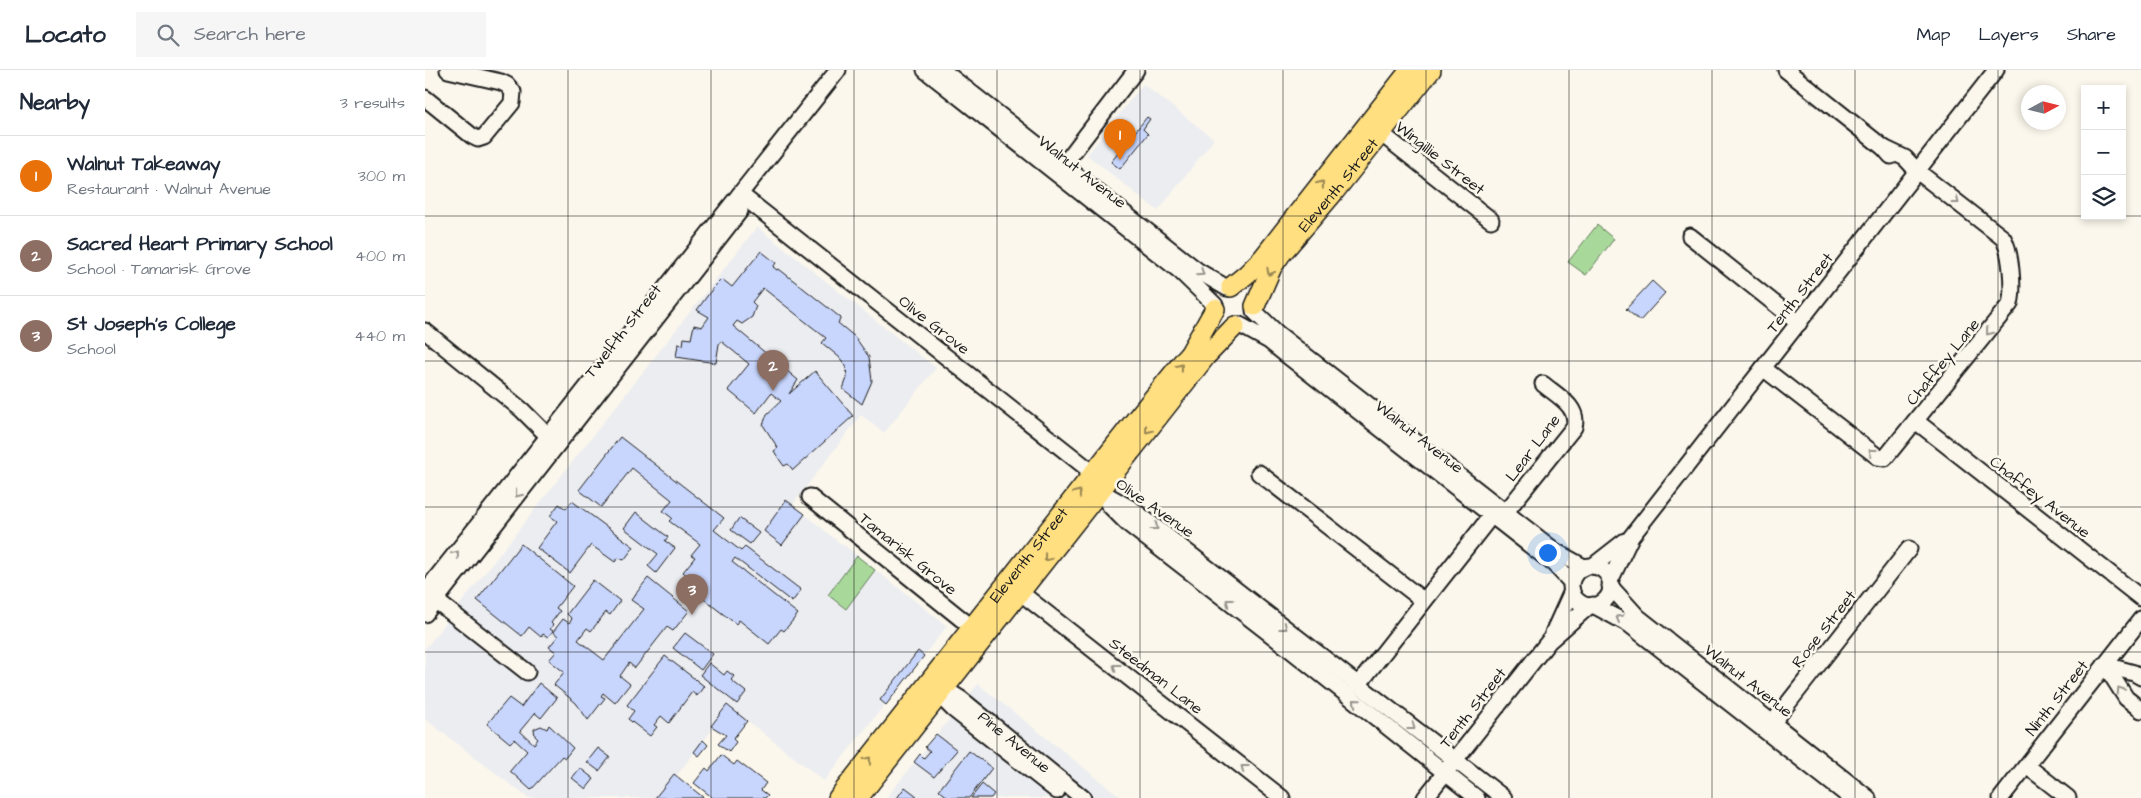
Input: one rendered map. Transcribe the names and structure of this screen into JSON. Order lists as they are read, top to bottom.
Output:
{
  "streets": {
    "main road": ["Eleventh Street"],
    "street": [
      "Wingillie Street",
      "Walnut Avenue",
      "Tenth Street",
      "Olive Grove",
      "Twelfth Street",
      "Chaffey Lane",
      "Lear Lane",
      "Chaffey Avenue",
      "Olive Avenue",
      "Tamarisk Grove",
      "Rose Street",
      "Steedman Lane",
      "Ninth Street",
      "Pine Avenue"
    ]
  },
  "crossings": [
    ["Wingillie Street", "Eleventh Street"],
    ["Walnut Avenue", "Eleventh Street"],
    ["Walnut Avenue", "Tenth Street"],
    ["Walnut Avenue", "Lear Lane"],
    ["Walnut Avenue", "Rose Street"],
    ["Eleventh Street", "Olive Grove"],
    ["Eleventh Street", "Olive Avenue"],
    ["Eleventh Street", "Tamarisk Grove"],
    ["Eleventh Street", "Steedman Lane"],
    ["Eleventh Street", "Pine Avenue"],
    ["Tenth Street", "Chaffey Lane"],
    ["Tenth Street", "Olive Avenue"],
    ["Olive Grove", "Twelfth Street"],
    ["Olive Grove", "Olive Avenue"],
    ["Chaffey Lane", "Chaffey Avenue"]
  ],
  "one_way": ["Steedman Lane"],
  "north": "right",
  "page": {
    "header": "Locato",
    "search": "Search here",
    "nav": ["Map", "Layers", "Share"],
    "heading": ["Nearby", "3 results"],
    "map_buttons": ["+", "−"],
    "pins": ["1", "2", "3"],
    "list": [
      {
        "mark": "1",
        "name": "Walnut Takeaway",
        "note": "Restaurant · Walnut Avenue",
        "value": "300 m"
      },
      {
        "mark": "2",
        "name": "Sacred Heart Primary School",
        "note": "School · Tamarisk Grove",
        "value": "400 m"
      },
      {
        "mark": "3",
        "name": "St Joseph’s College",
        "note": "School",
        "value": "440 m"
      }
    ]
  }
}
